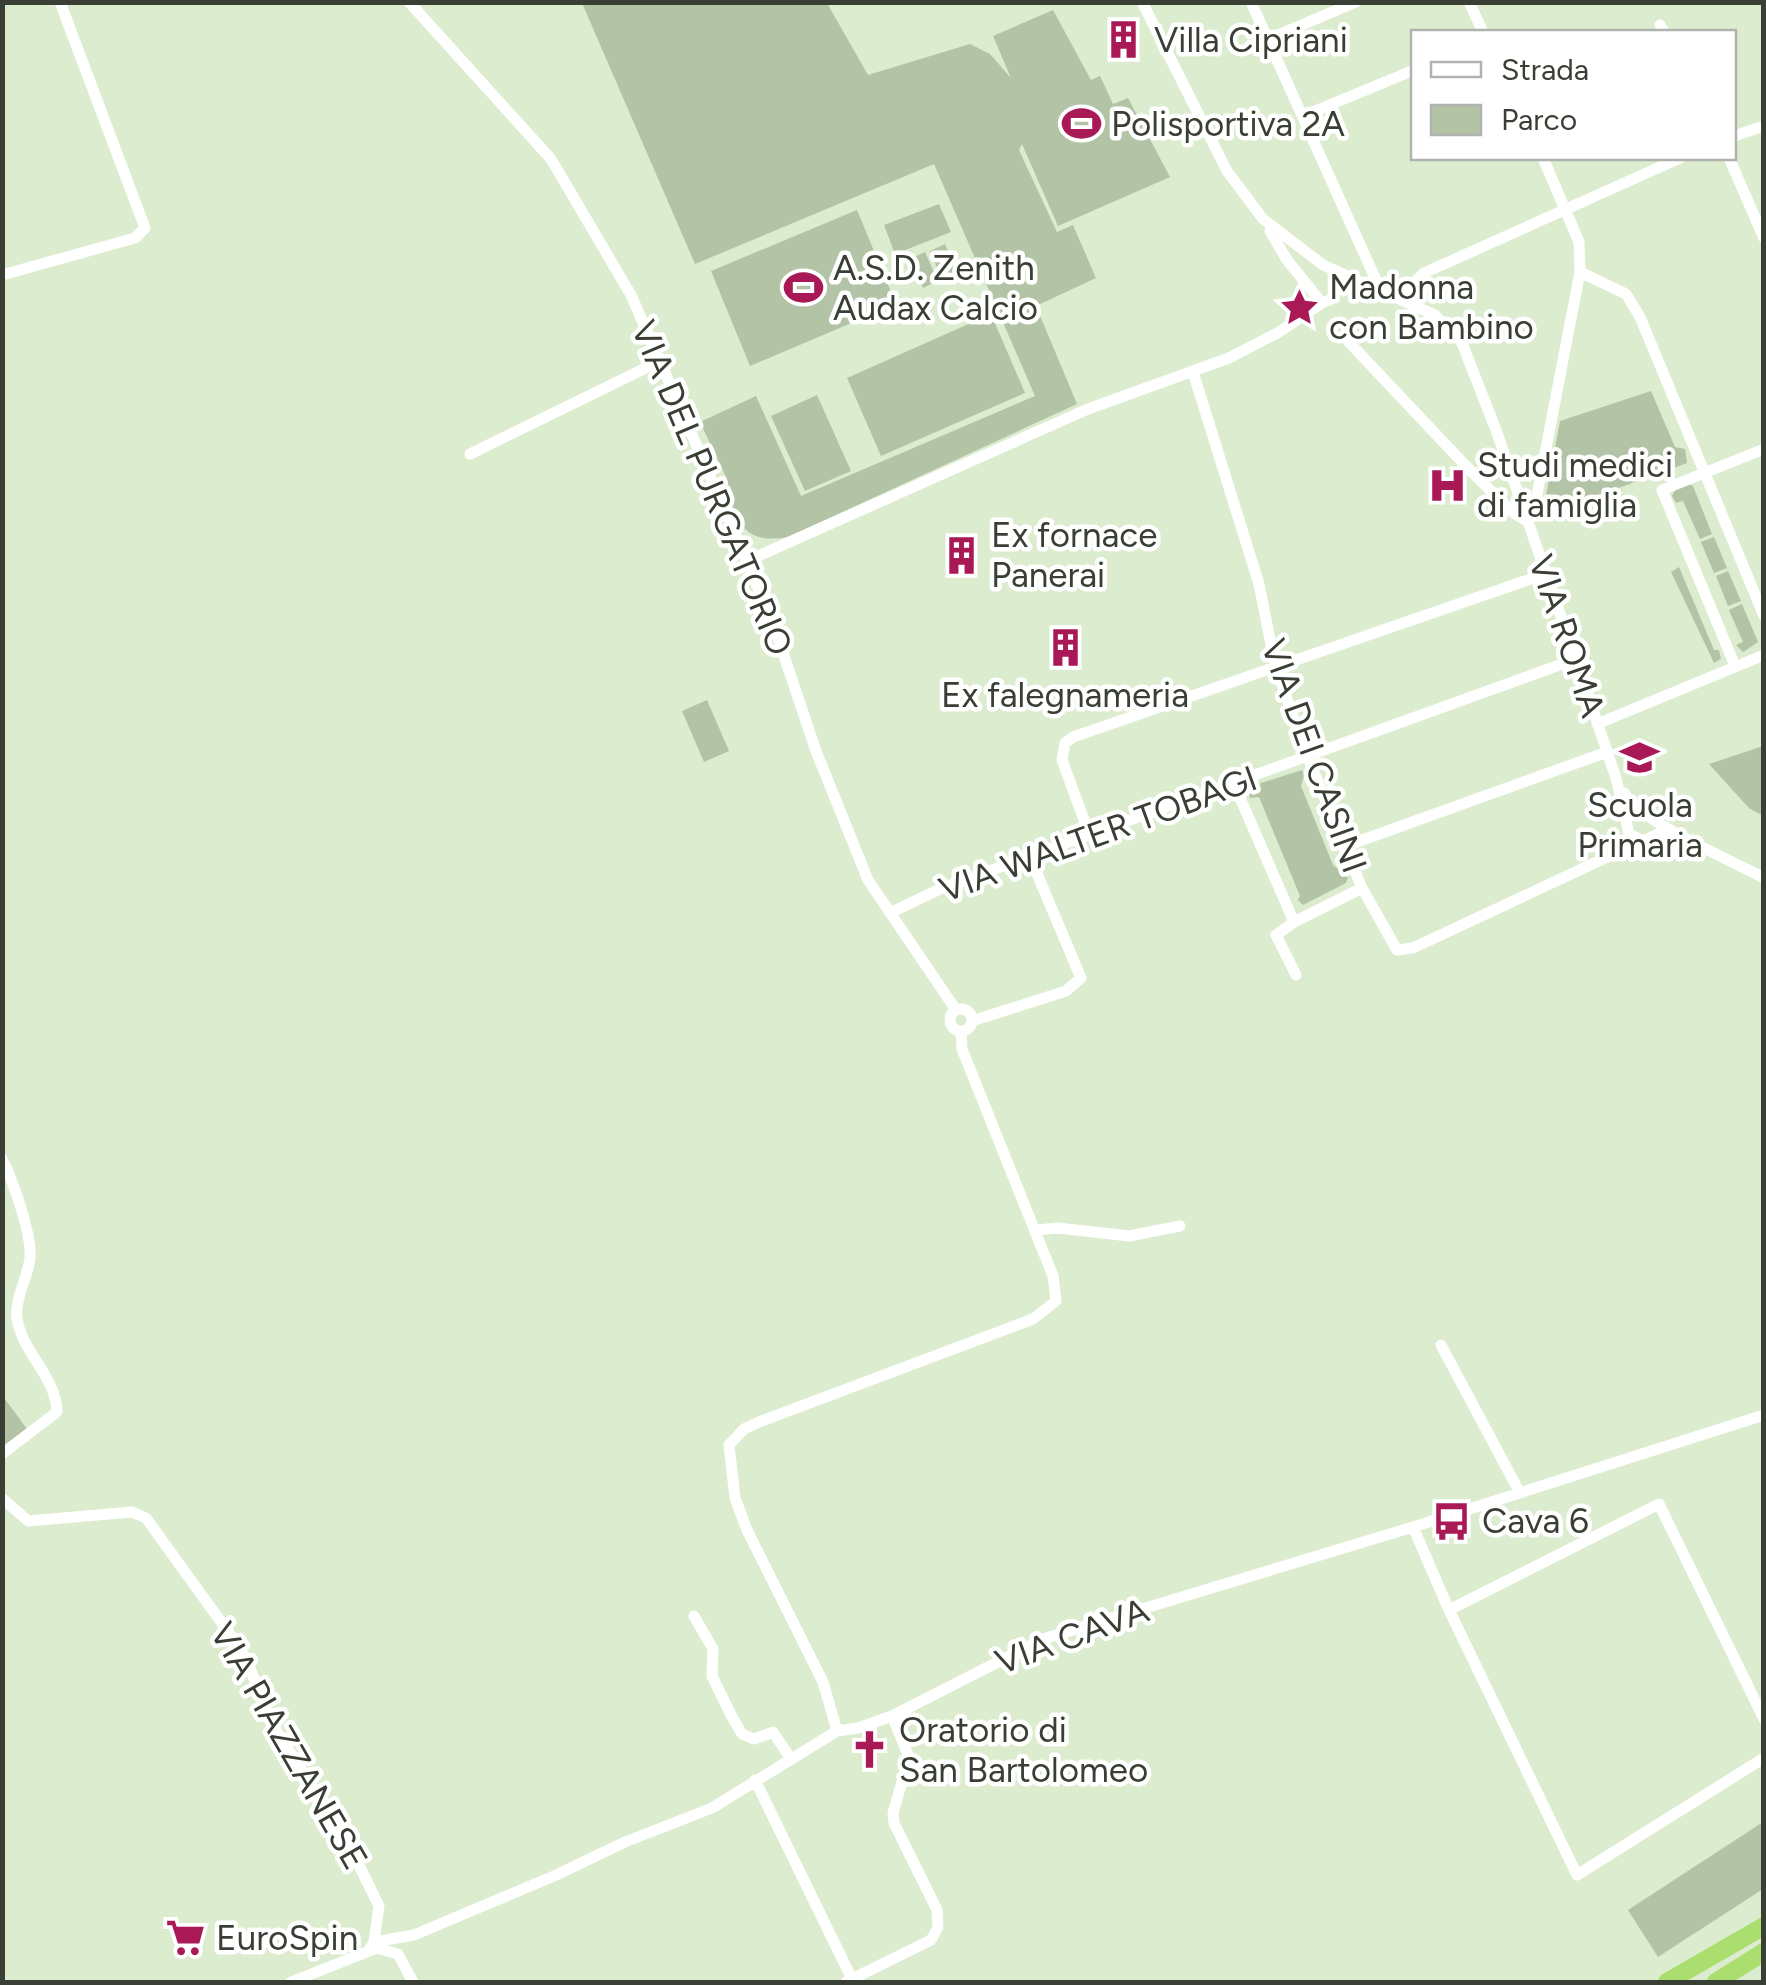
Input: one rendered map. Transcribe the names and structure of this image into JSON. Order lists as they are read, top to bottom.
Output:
{
  "streets": {
    "street": [
      "VIA DEL PURGATORIO",
      "VIA ROMA",
      "VIA DEI CASINI",
      "VIA WALTER TOBAGI",
      "VIA CAVA",
      "VIA PIAZZANESE"
    ]
  },
  "crossings": [
    ["VIA DEL PURGATORIO", "VIA WALTER TOBAGI"],
    ["VIA ROMA", "VIA WALTER TOBAGI"],
    ["VIA DEI CASINI", "VIA WALTER TOBAGI"],
    ["VIA CAVA", "VIA PIAZZANESE"]
  ],
  "places": {
    "building": ["Villa Cipriani", "Ex fornace Panerai", "Ex falegnameria"],
    "sports": ["Polisportiva 2A", "A.S.D. Zenith Audax Calcio"],
    "place": ["Madonna con Bambino"],
    "hospital": ["Studi medici di famiglia"],
    "school or university": ["Scuola Primaria"],
    "bus stop": ["Cava 6"],
    "church": ["Oratorio di San Bartolomeo"],
    "supermarket": ["EuroSpin"]
  },
  "legend": ["Strada", "Parco"]
}
